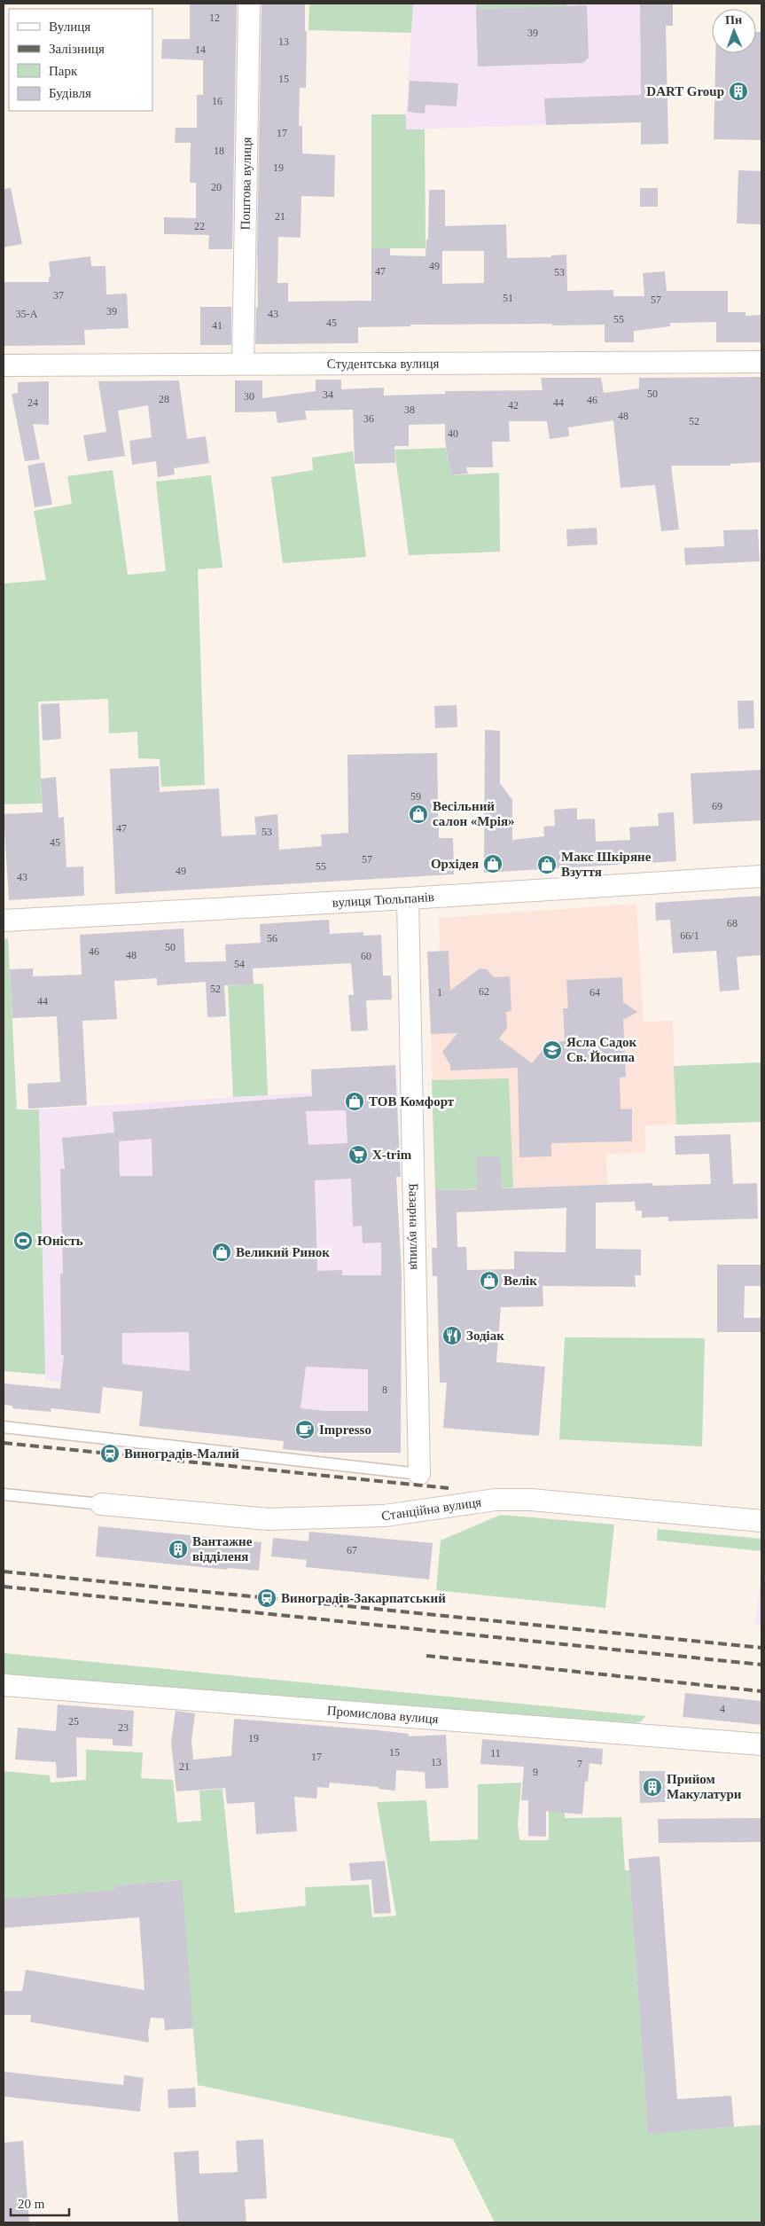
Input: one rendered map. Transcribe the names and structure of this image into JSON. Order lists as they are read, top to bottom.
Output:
{
  "streets": {
    "street": [
      "Поштова вулиця",
      "Студентська вулиця",
      "вулиця Тюльпанів",
      "Базарна вулиця",
      "Станційна вулиця",
      "Промислова вулиця"
    ]
  },
  "crossings": [
    ["Поштова вулиця", "Студентська вулиця"],
    ["вулиця Тюльпанів", "Базарна вулиця"]
  ],
  "places": {
    "building": ["DART Group", "Вантажне відділеня", "Прийом Макулатури"],
    "shop": [
      "Весільний салон «Мрія»",
      "Орхідея",
      "Макс Шкіряне Взуття",
      "ТОВ Комфорт",
      "Великий Ринок",
      "Велік"
    ],
    "school or university": ["Ясла Садок Св. Йосипа"],
    "supermarket": ["X-trim"],
    "sports": ["Юність"],
    "restaurant": ["Зодіак"],
    "cafe": ["Impresso"],
    "station": ["Виноградів-Малий", "Виноградів-Закарпатський"]
  },
  "house_numbers": [
    "12",
    "39",
    "13",
    "14",
    "15",
    "16",
    "17",
    "18",
    "19",
    "20",
    "21",
    "22",
    "49",
    "47",
    "53",
    "37",
    "51",
    "57",
    "39",
    "35-А",
    "43",
    "55",
    "45",
    "41",
    "50",
    "34",
    "30",
    "28",
    "46",
    "24",
    "44",
    "42",
    "38",
    "48",
    "36",
    "52",
    "40",
    "59",
    "69",
    "47",
    "53",
    "45",
    "57",
    "55",
    "49",
    "43",
    "68",
    "66/1",
    "56",
    "50",
    "46",
    "48",
    "60",
    "54",
    "52",
    "62",
    "1",
    "64",
    "44",
    "8",
    "67",
    "4",
    "25",
    "23",
    "19",
    "15",
    "11",
    "17",
    "13",
    "7",
    "21",
    "9"
  ],
  "legend": [
    "Вулиця",
    "Залізниця",
    "Парк",
    "Будівля"
  ],
  "scale_bar": "20 m",
  "north": "top"
}
